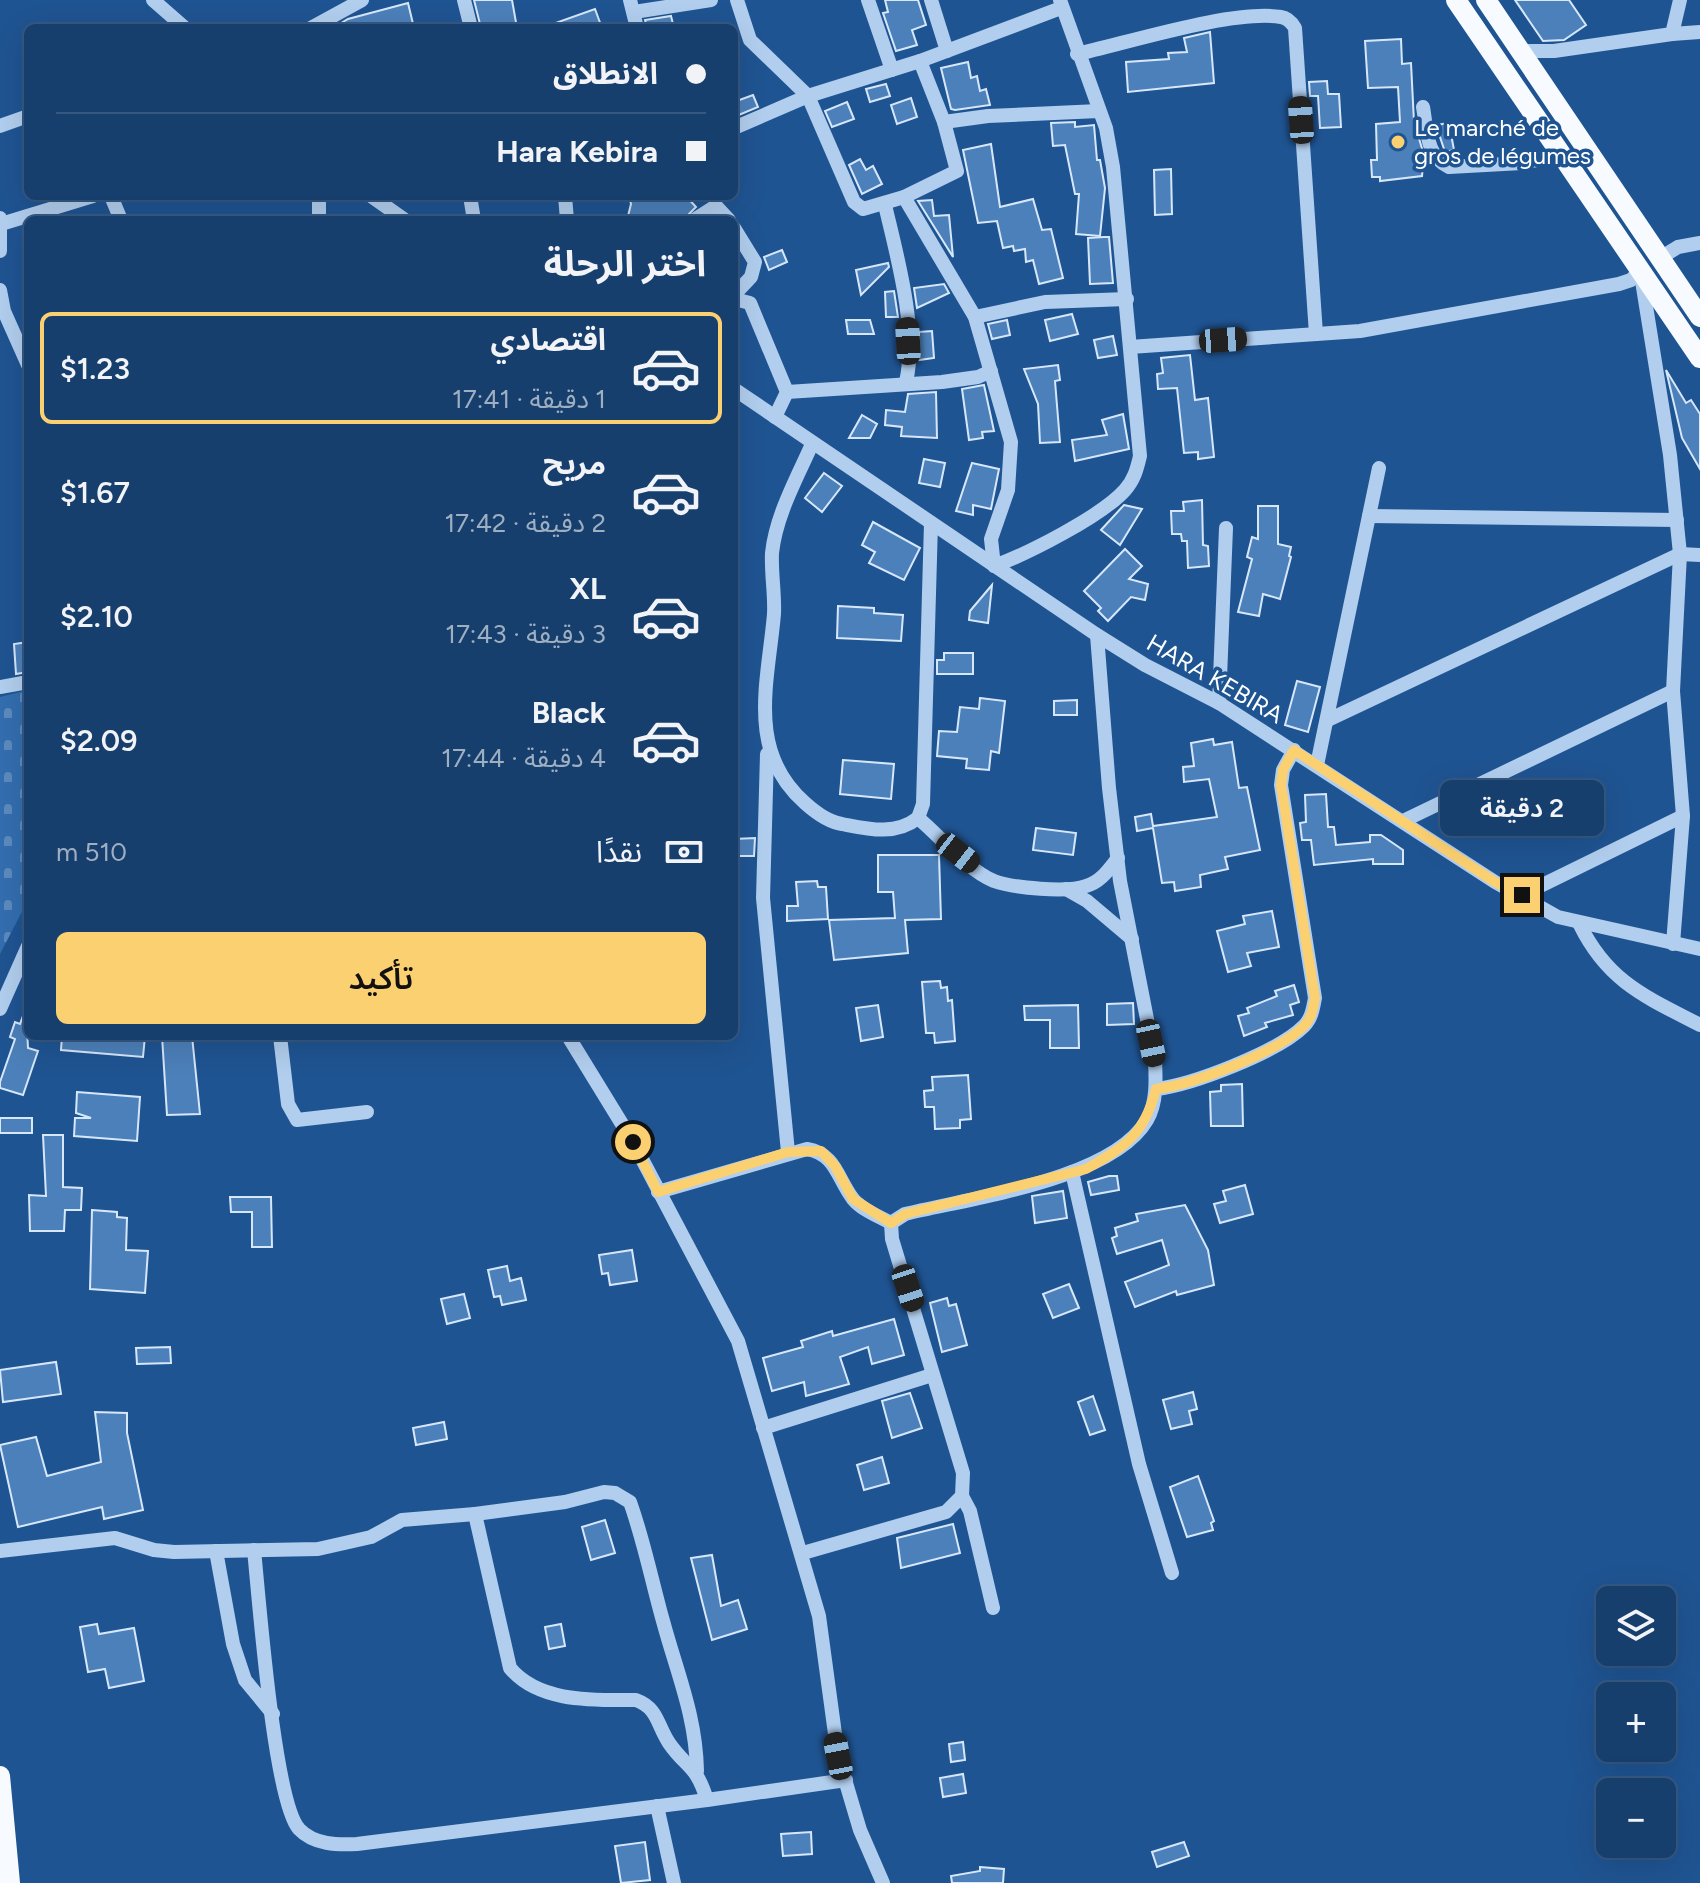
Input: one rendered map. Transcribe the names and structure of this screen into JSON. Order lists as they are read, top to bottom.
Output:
{
  "streets": {
    "street": ["HARA KEBIRA"]
  },
  "places": ["Le marché de gros de légumes"],
  "page": {
    "banner": ["الانطلاق", "Hara Kebira"],
    "heading": "اختر الرحلة",
    "list": [
      {
        "name": "اقتصادي",
        "note": "1 دقيقة · 17:41",
        "value": "$1.23"
      },
      {
        "name": "مريح",
        "note": "2 دقيقة · 17:42",
        "value": "$1.67"
      },
      {
        "name": "XL",
        "note": "3 دقيقة · 17:43",
        "value": "$2.10"
      },
      {
        "name": "Black",
        "note": "4 دقيقة · 17:44",
        "value": "$2.09"
      }
    ],
    "bubble": "2 دقيقة",
    "pay": ["نقدًا", "510 m"],
    "buttons": "تأكيد",
    "map_buttons": ["+", "−"]
  }
}
